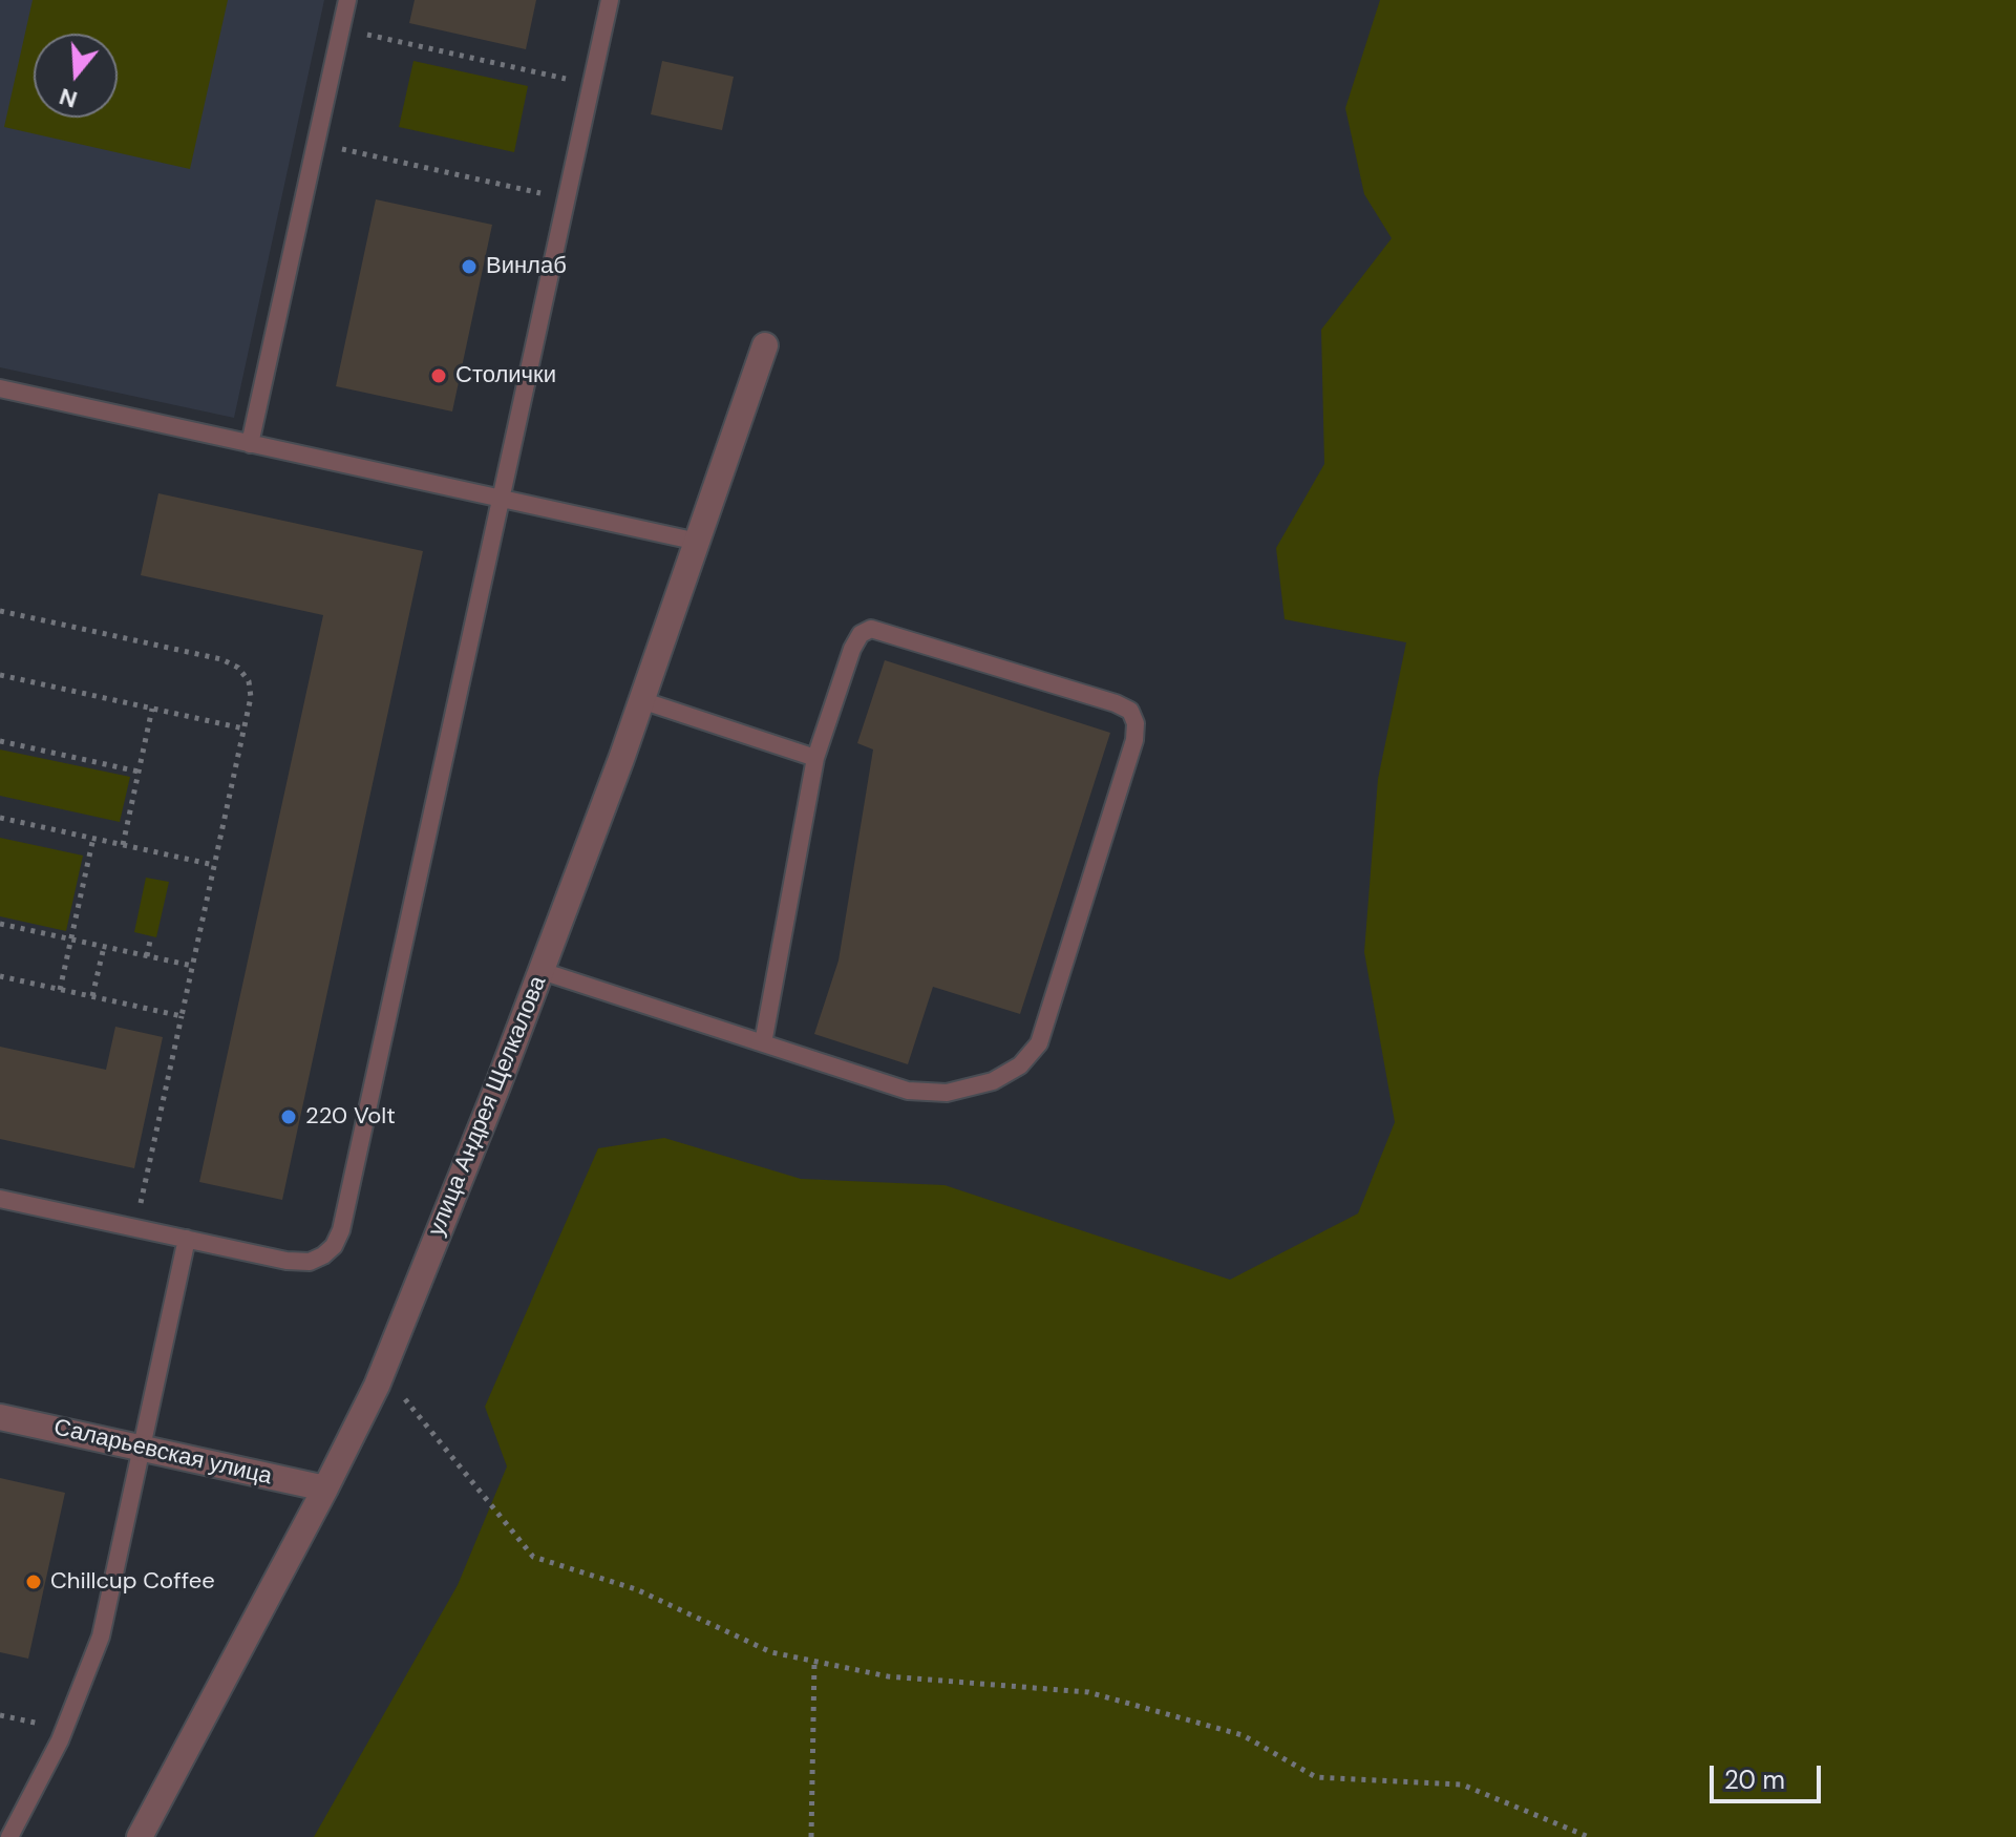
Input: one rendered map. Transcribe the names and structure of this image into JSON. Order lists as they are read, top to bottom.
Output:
{
  "streets": {
    "street": ["улица Андрея Щелкалова", "Саларьевская улица"]
  },
  "crossings": [
    ["улица Андрея Щелкалова", "Саларьевская улица"]
  ],
  "places": [
    "Винлаб",
    "Столички",
    "220 Volt",
    "Chillcup Coffee"
  ],
  "scale_bar": "20 m",
  "north": "bottom"
}
